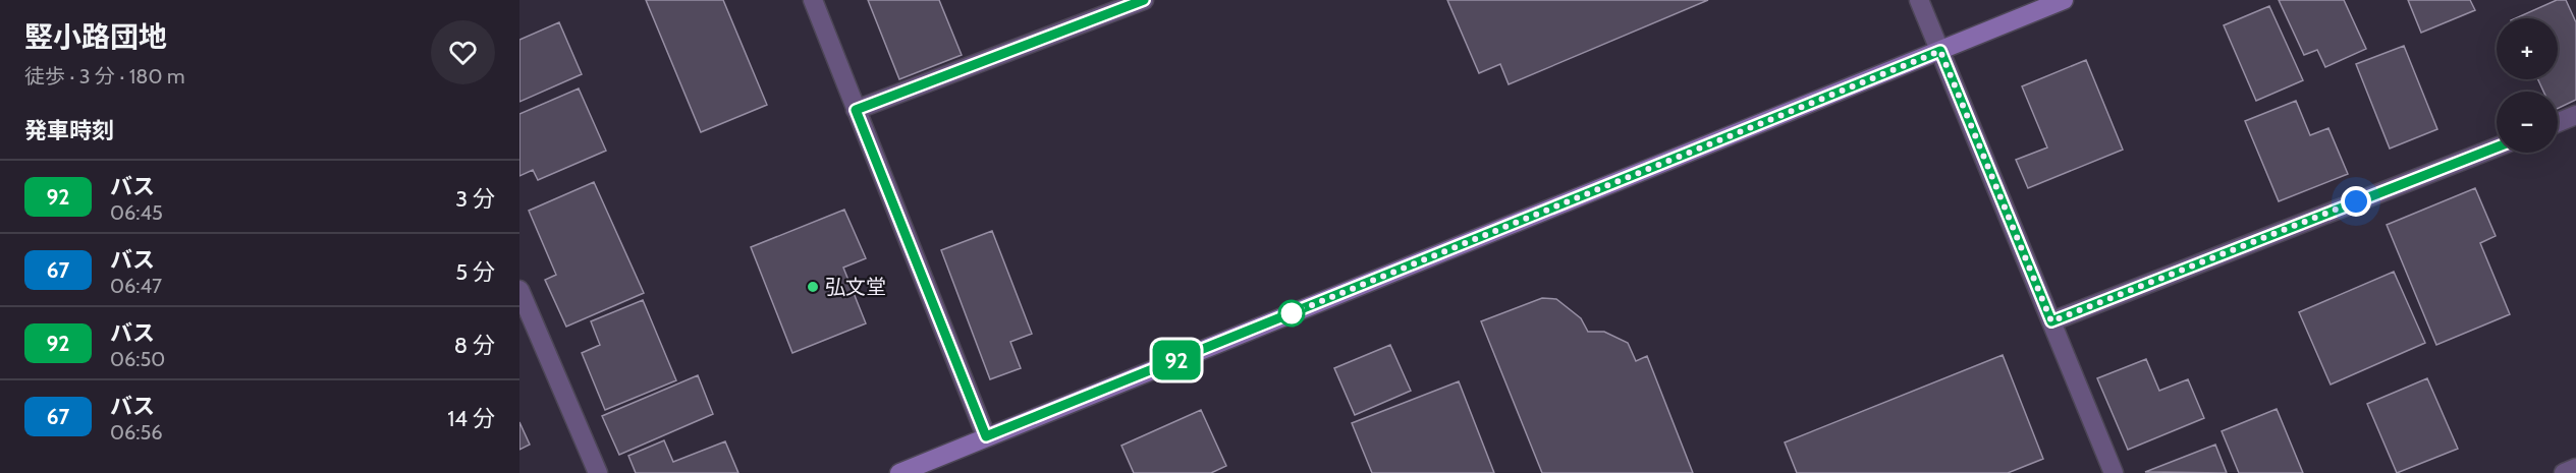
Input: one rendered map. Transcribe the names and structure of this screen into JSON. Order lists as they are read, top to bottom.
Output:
{
  "places": ["弘文堂"],
  "lines": ["bus line 92"],
  "page": {
    "heading": [
      ["竪小路団地", "徒歩 · 3 分 · 180 m"],
      "発車時刻"
    ],
    "on_map": "92",
    "map_buttons": ["+", "−"],
    "list": [
      {
        "mark": "92",
        "name": "バス",
        "note": "06:45",
        "value": "3 分"
      },
      {
        "mark": "67",
        "name": "バス",
        "note": "06:47",
        "value": "5 分"
      },
      {
        "mark": "92",
        "name": "バス",
        "note": "06:50",
        "value": "8 分"
      },
      {
        "mark": "67",
        "name": "バス",
        "note": "06:56",
        "value": "14 分"
      }
    ]
  }
}
